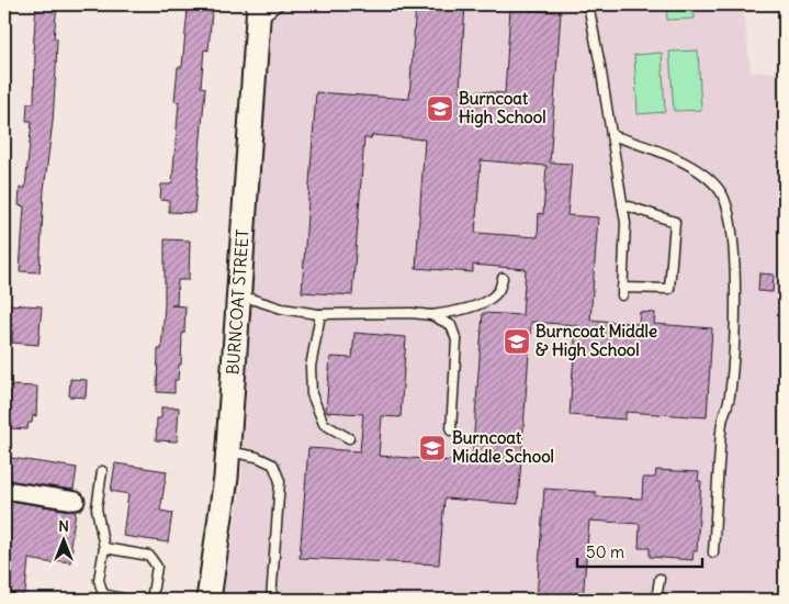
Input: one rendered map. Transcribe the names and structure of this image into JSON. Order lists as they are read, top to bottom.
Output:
{
  "streets": {
    "main road": ["BURNCOAT STREET"]
  },
  "places": {
    "school or university": ["Burncoat High School", "Burncoat Middle & High School", "Burncoat Middle School"]
  },
  "scale_bar": "50 m",
  "north": "top"
}
